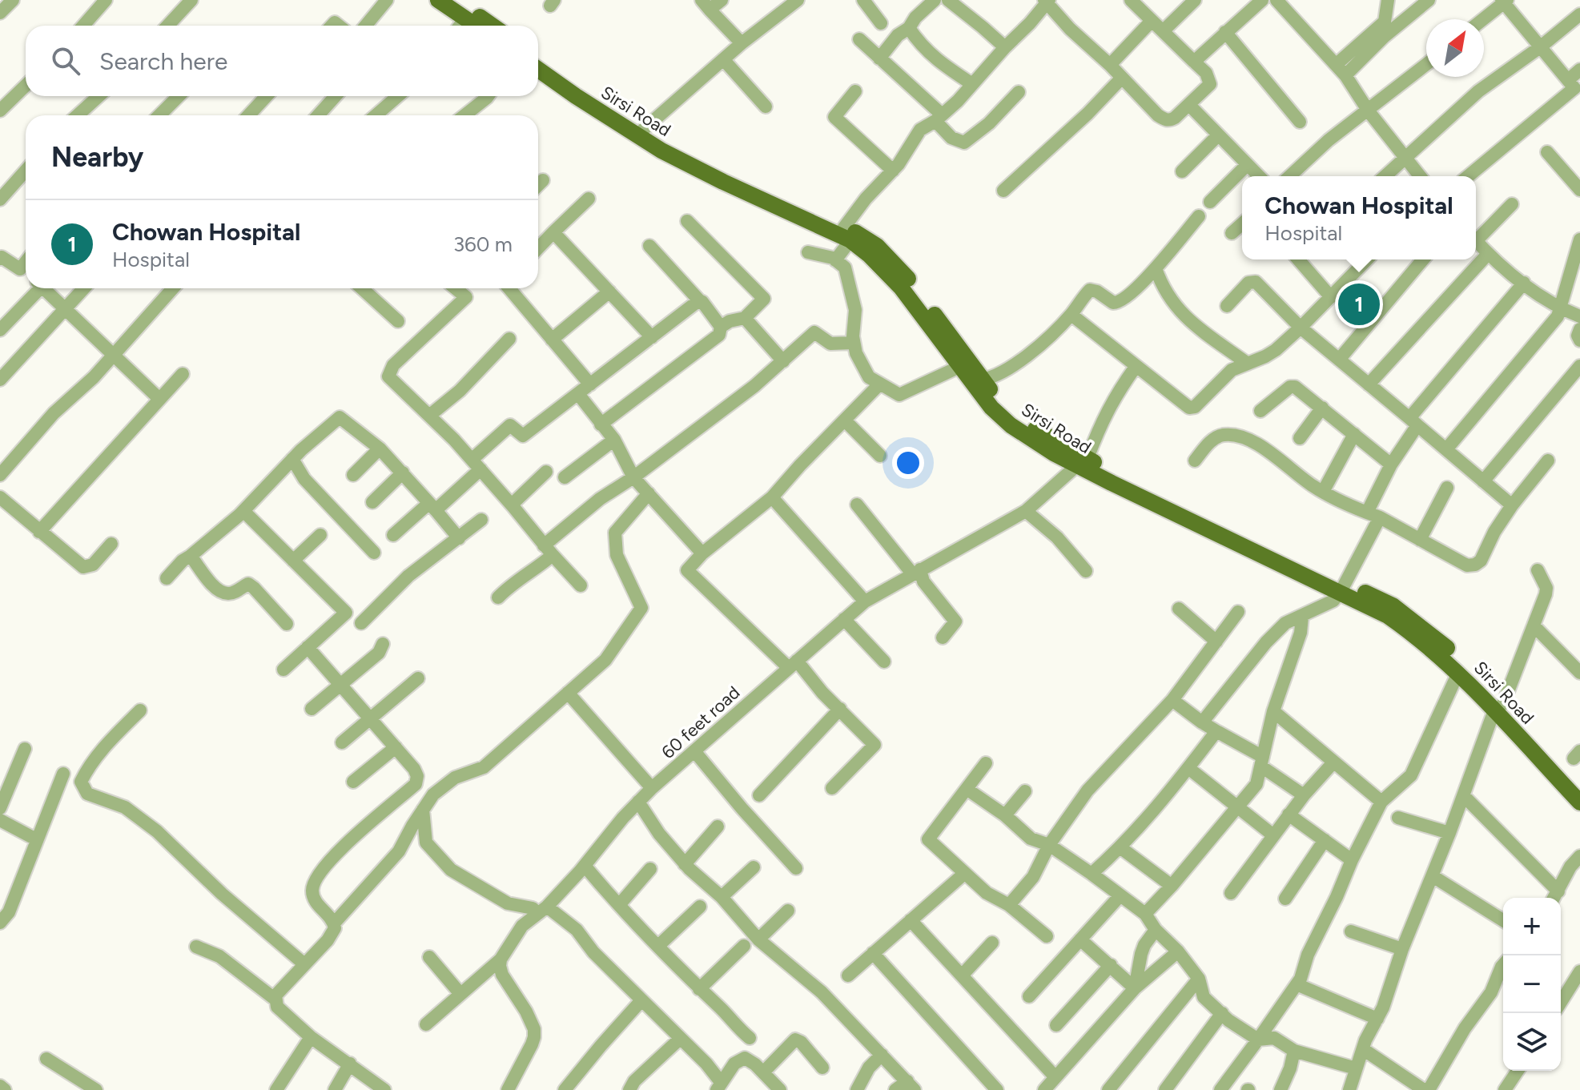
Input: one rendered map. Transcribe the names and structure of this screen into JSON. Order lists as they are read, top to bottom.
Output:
{
  "streets": {
    "main road": ["Sirsi Road"],
    "street": ["60 feet road"]
  },
  "crossings": [
    ["Sirsi Road", "60 feet road"]
  ],
  "north": "top right",
  "page": {
    "search": "Search here",
    "heading": "Nearby",
    "popup": ["Chowan Hospital", "Hospital"],
    "list": [
      {
        "mark": "1",
        "name": "Chowan Hospital",
        "note": "Hospital",
        "value": "360 m"
      }
    ],
    "pins": "1",
    "map_buttons": ["+", "−"]
  }
}
